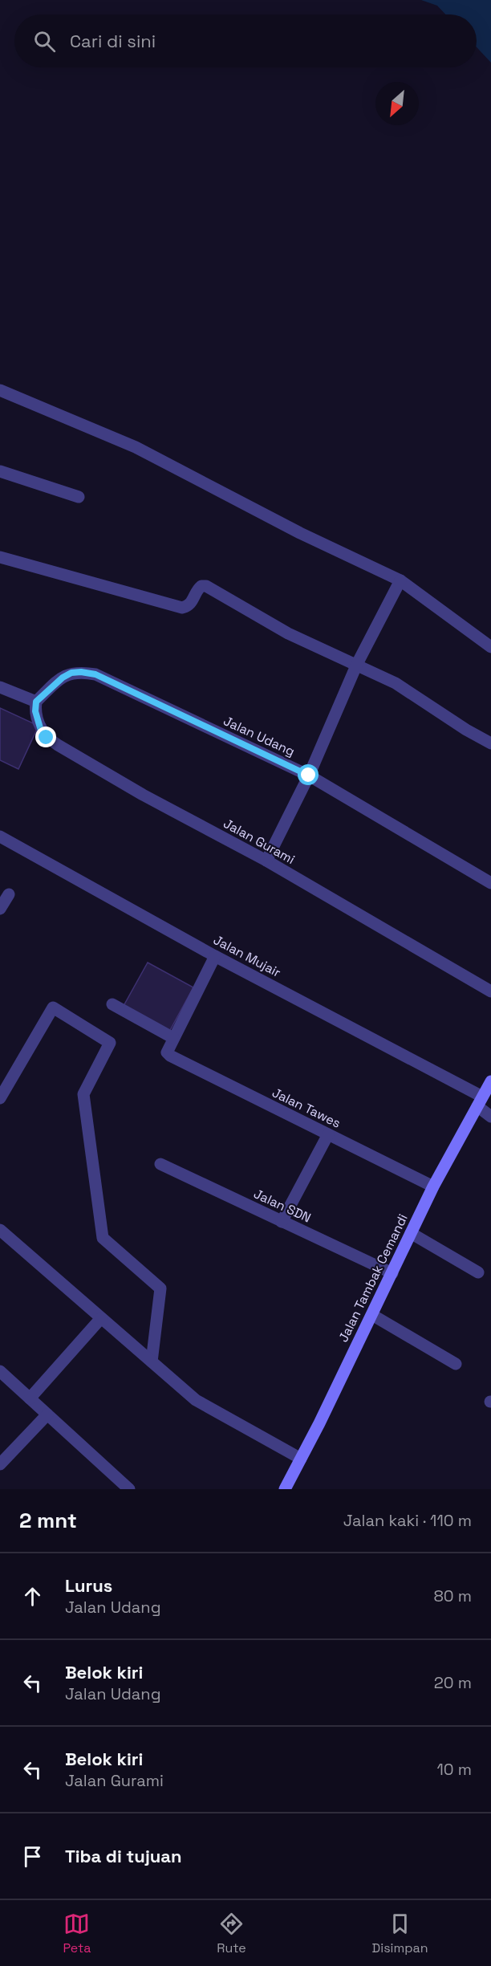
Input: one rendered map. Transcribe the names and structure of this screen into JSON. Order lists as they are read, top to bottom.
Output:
{
  "streets": {
    "street": [
      "Jalan Udang",
      "Jalan Gurami",
      "Jalan Mujair",
      "Jalan Tawes",
      "Jalan SDN",
      "Jalan Tambak Cemandi"
    ]
  },
  "crossings": [
    ["Jalan Udang", "Jalan Gurami"],
    ["Jalan Mujair", "Jalan Tambak Cemandi"],
    ["Jalan Tawes", "Jalan Tambak Cemandi"],
    ["Jalan SDN", "Jalan Tambak Cemandi"]
  ],
  "north": "bottom left",
  "page": {
    "search": "Cari di sini",
    "heading": ["2 mnt", "Jalan kaki · 110 m"],
    "list": [
      ["Lurus", "Jalan Udang", "80 m"],
      ["Belok kiri", "Jalan Udang", "20 m"],
      ["Belok kiri", "Jalan Gurami", "10 m"],
      "Tiba di tujuan"
    ],
    "nav": ["Peta", "Rute", "Disimpan"]
  }
}
